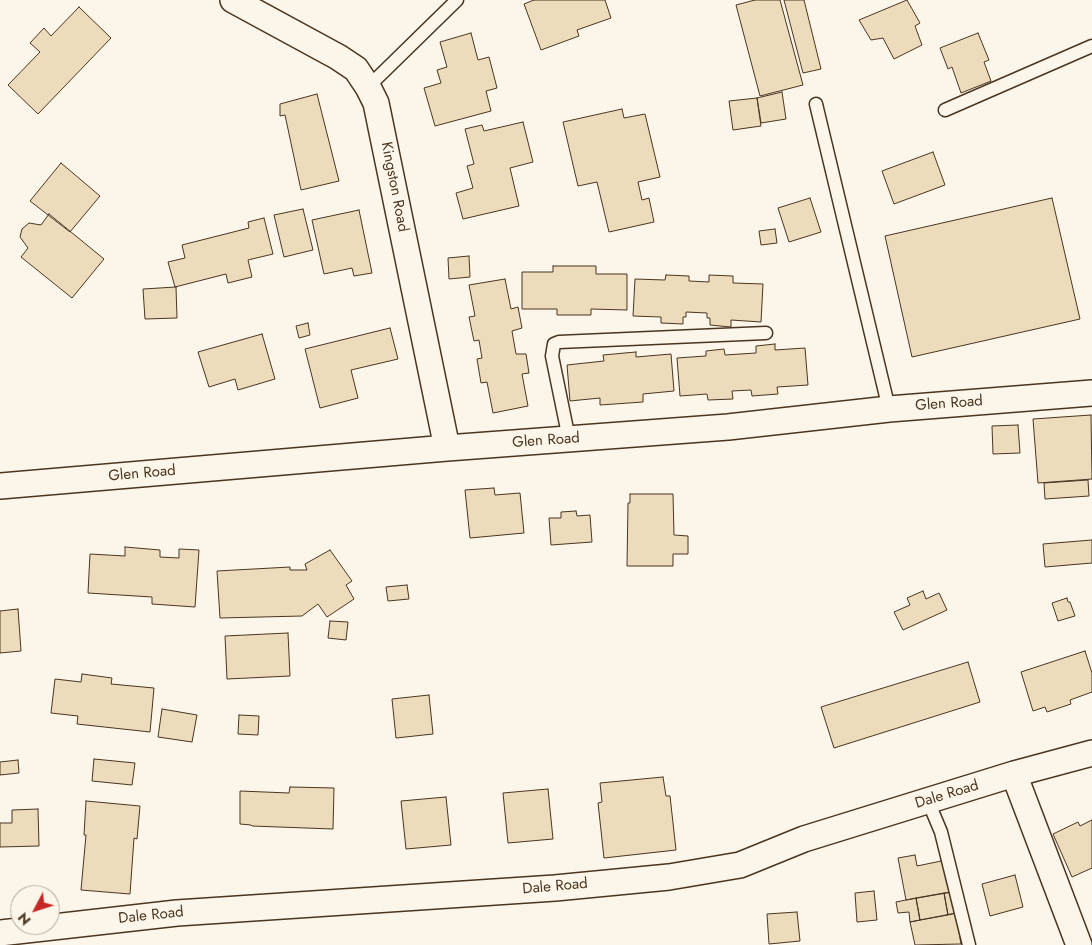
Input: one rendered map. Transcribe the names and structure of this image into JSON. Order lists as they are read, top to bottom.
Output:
{
  "streets": {
    "street": ["Kingston Road", "Glen Road", "Dale Road"]
  },
  "crossings": [
    ["Kingston Road", "Glen Road"]
  ],
  "north": "bottom left"
}
